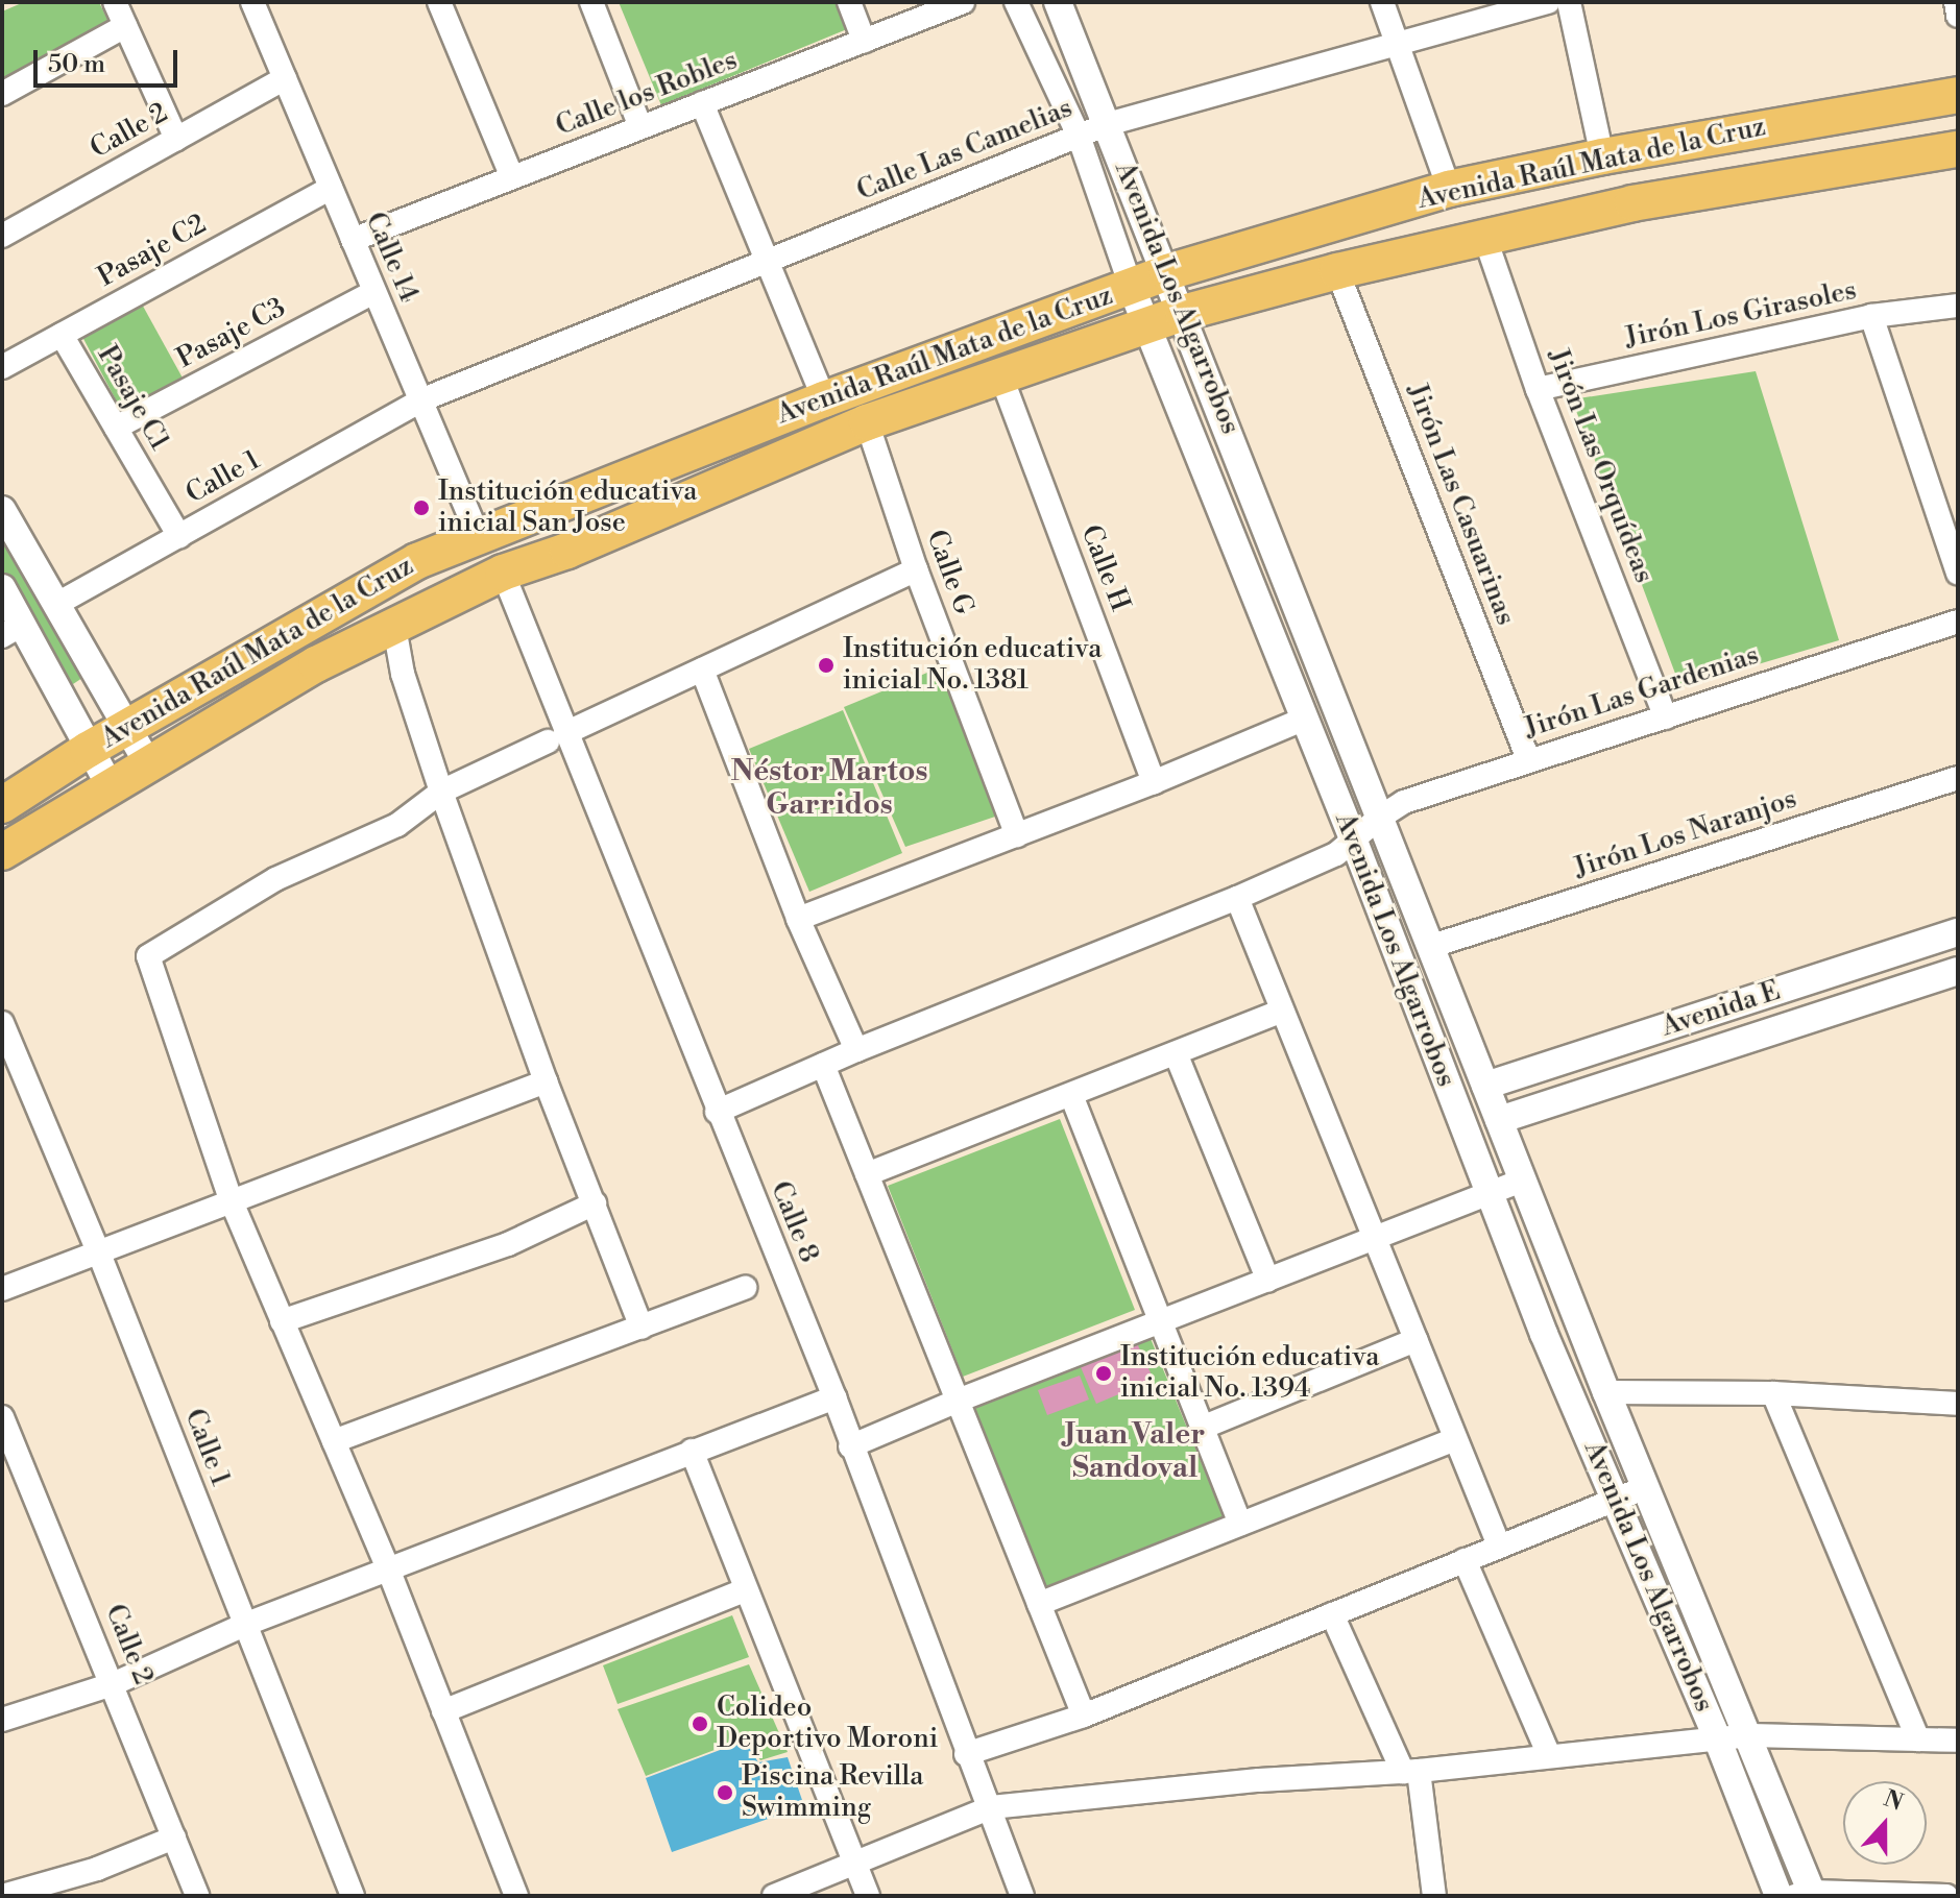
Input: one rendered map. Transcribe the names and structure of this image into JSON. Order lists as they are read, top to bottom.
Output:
{
  "streets": {
    "main road": ["Avenida Raúl Mata de la Cruz"],
    "street": [
      "Calle los Robles",
      "Calle 2",
      "Calle Las Camelias",
      "Pasaje C2",
      "Calle 14",
      "Avenida Los Algarrobos",
      "Jirón Los Girasoles",
      "Pasaje C3",
      "Pasaje C1",
      "Jirón Las Orquídeas",
      "Calle 1",
      "Jirón Las Casuarinas",
      "Calle H",
      "Calle G",
      "Jirón Las Gardenias",
      "Jirón Los Naranjos",
      "Avenida E",
      "Calle 8"
    ]
  },
  "crossings": [
    ["Calle los Robles", "Calle 14"],
    ["Calle 2", "Calle 14"],
    ["Calle Las Camelias", "Calle 14"],
    ["Calle Las Camelias", "Avenida Los Algarrobos"],
    ["Calle Las Camelias", "Calle 1"],
    ["Avenida Raúl Mata de la Cruz", "Calle 14"],
    ["Avenida Raúl Mata de la Cruz", "Avenida Los Algarrobos"],
    ["Avenida Raúl Mata de la Cruz", "Jirón Las Orquídeas"],
    ["Avenida Raúl Mata de la Cruz", "Jirón Las Casuarinas"],
    ["Avenida Raúl Mata de la Cruz", "Calle H"],
    ["Avenida Raúl Mata de la Cruz", "Calle G"],
    ["Avenida Raúl Mata de la Cruz", "Calle 8"],
    ["Pasaje C2", "Calle 14"],
    ["Pasaje C2", "Pasaje C1"],
    ["Calle 14", "Pasaje C3"],
    ["Calle 14", "Calle 1"],
    ["Avenida Los Algarrobos", "Jirón Las Gardenias"],
    ["Avenida Los Algarrobos", "Jirón Los Naranjos"],
    ["Avenida Los Algarrobos", "Avenida E"],
    ["Jirón Los Girasoles", "Jirón Las Orquídeas"],
    ["Pasaje C3", "Pasaje C1"],
    ["Pasaje C1", "Calle 1"],
    ["Jirón Las Orquídeas", "Jirón Las Gardenias"],
    ["Jirón Las Casuarinas", "Jirón Las Gardenias"],
    ["Jirón Las Gardenias", "Calle 8"]
  ],
  "districts": ["Néstor Martos Garridos", "Juan Valer Sandoval"],
  "places": [
    "Institución educativa inicial San Jose",
    "Institución educativa inicial No. 1381",
    "Institución educativa inicial No. 1394",
    "Colideo Deportivo Moroni",
    "Piscina Revilla Swimming"
  ],
  "scale_bar": "50 m",
  "north": "top"
}
